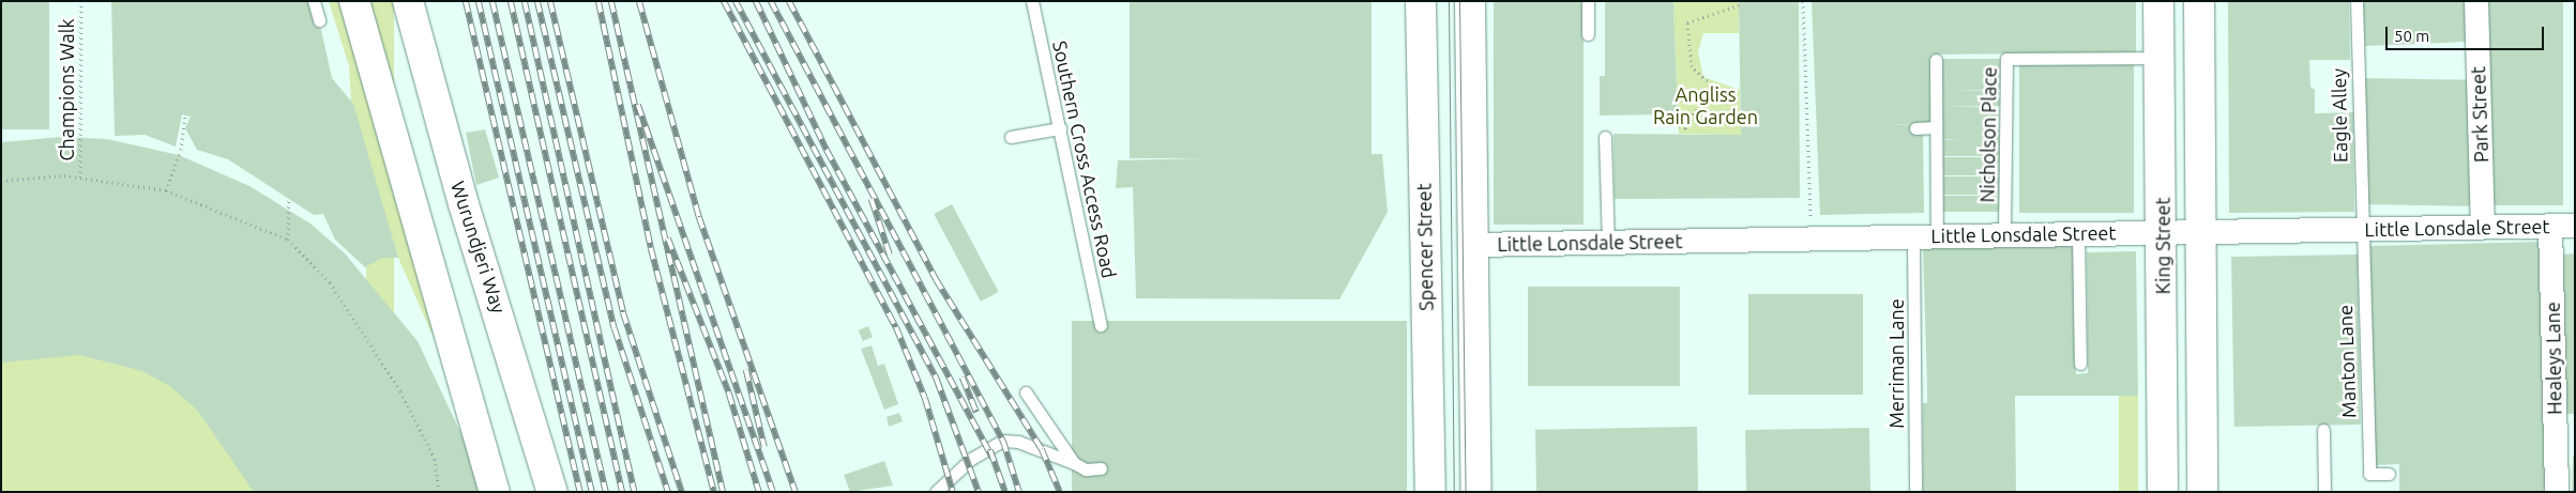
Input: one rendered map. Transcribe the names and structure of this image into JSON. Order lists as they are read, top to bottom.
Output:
{
  "streets": {
    "main road": ["King Street", "Wurundjeri Way", "Spencer Street"],
    "street": ["Park Street", "Little Lonsdale Street", "Healeys Lane"],
    "lane": [
      "Eagle Alley",
      "Nicholson Place",
      "Southern Cross Access Road",
      "Manton Lane",
      "Merriman Lane"
    ],
    "path": ["Champions Walk"]
  },
  "crossings": [
    ["Park Street", "Little Lonsdale Street"],
    ["Eagle Alley", "Little Lonsdale Street"],
    ["Eagle Alley", "Manton Lane"],
    ["Nicholson Place", "Little Lonsdale Street"],
    ["Nicholson Place", "King Street"],
    ["Little Lonsdale Street", "King Street"],
    ["Little Lonsdale Street", "Healeys Lane"],
    ["Little Lonsdale Street", "Manton Lane"],
    ["Little Lonsdale Street", "Merriman Lane"]
  ],
  "parks": ["Angliss Rain Garden"],
  "scale_bar": "50 m"
}
